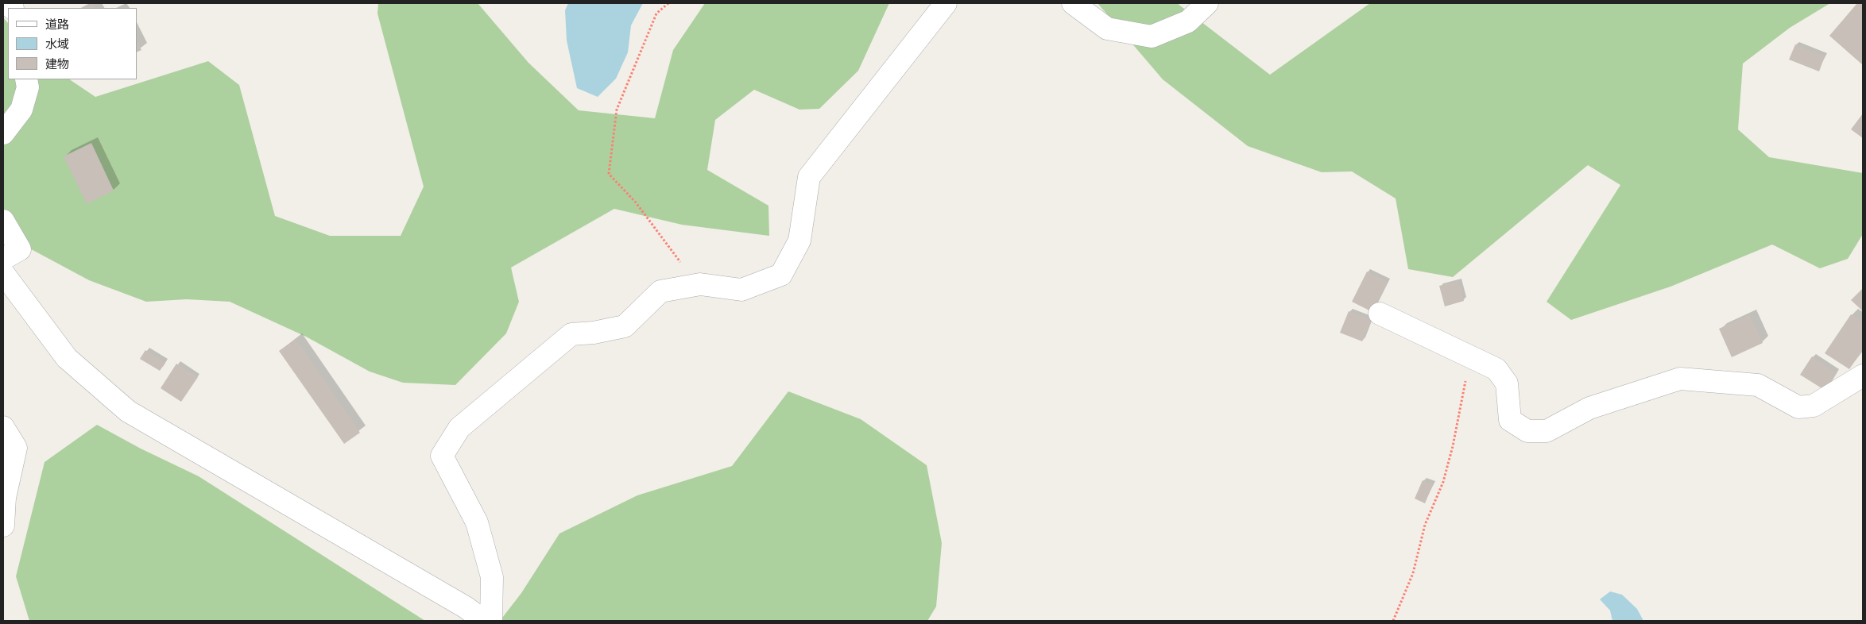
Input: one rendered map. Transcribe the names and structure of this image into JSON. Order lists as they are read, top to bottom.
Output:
{
  "legend": ["道路", "水域", "建物"]
}
